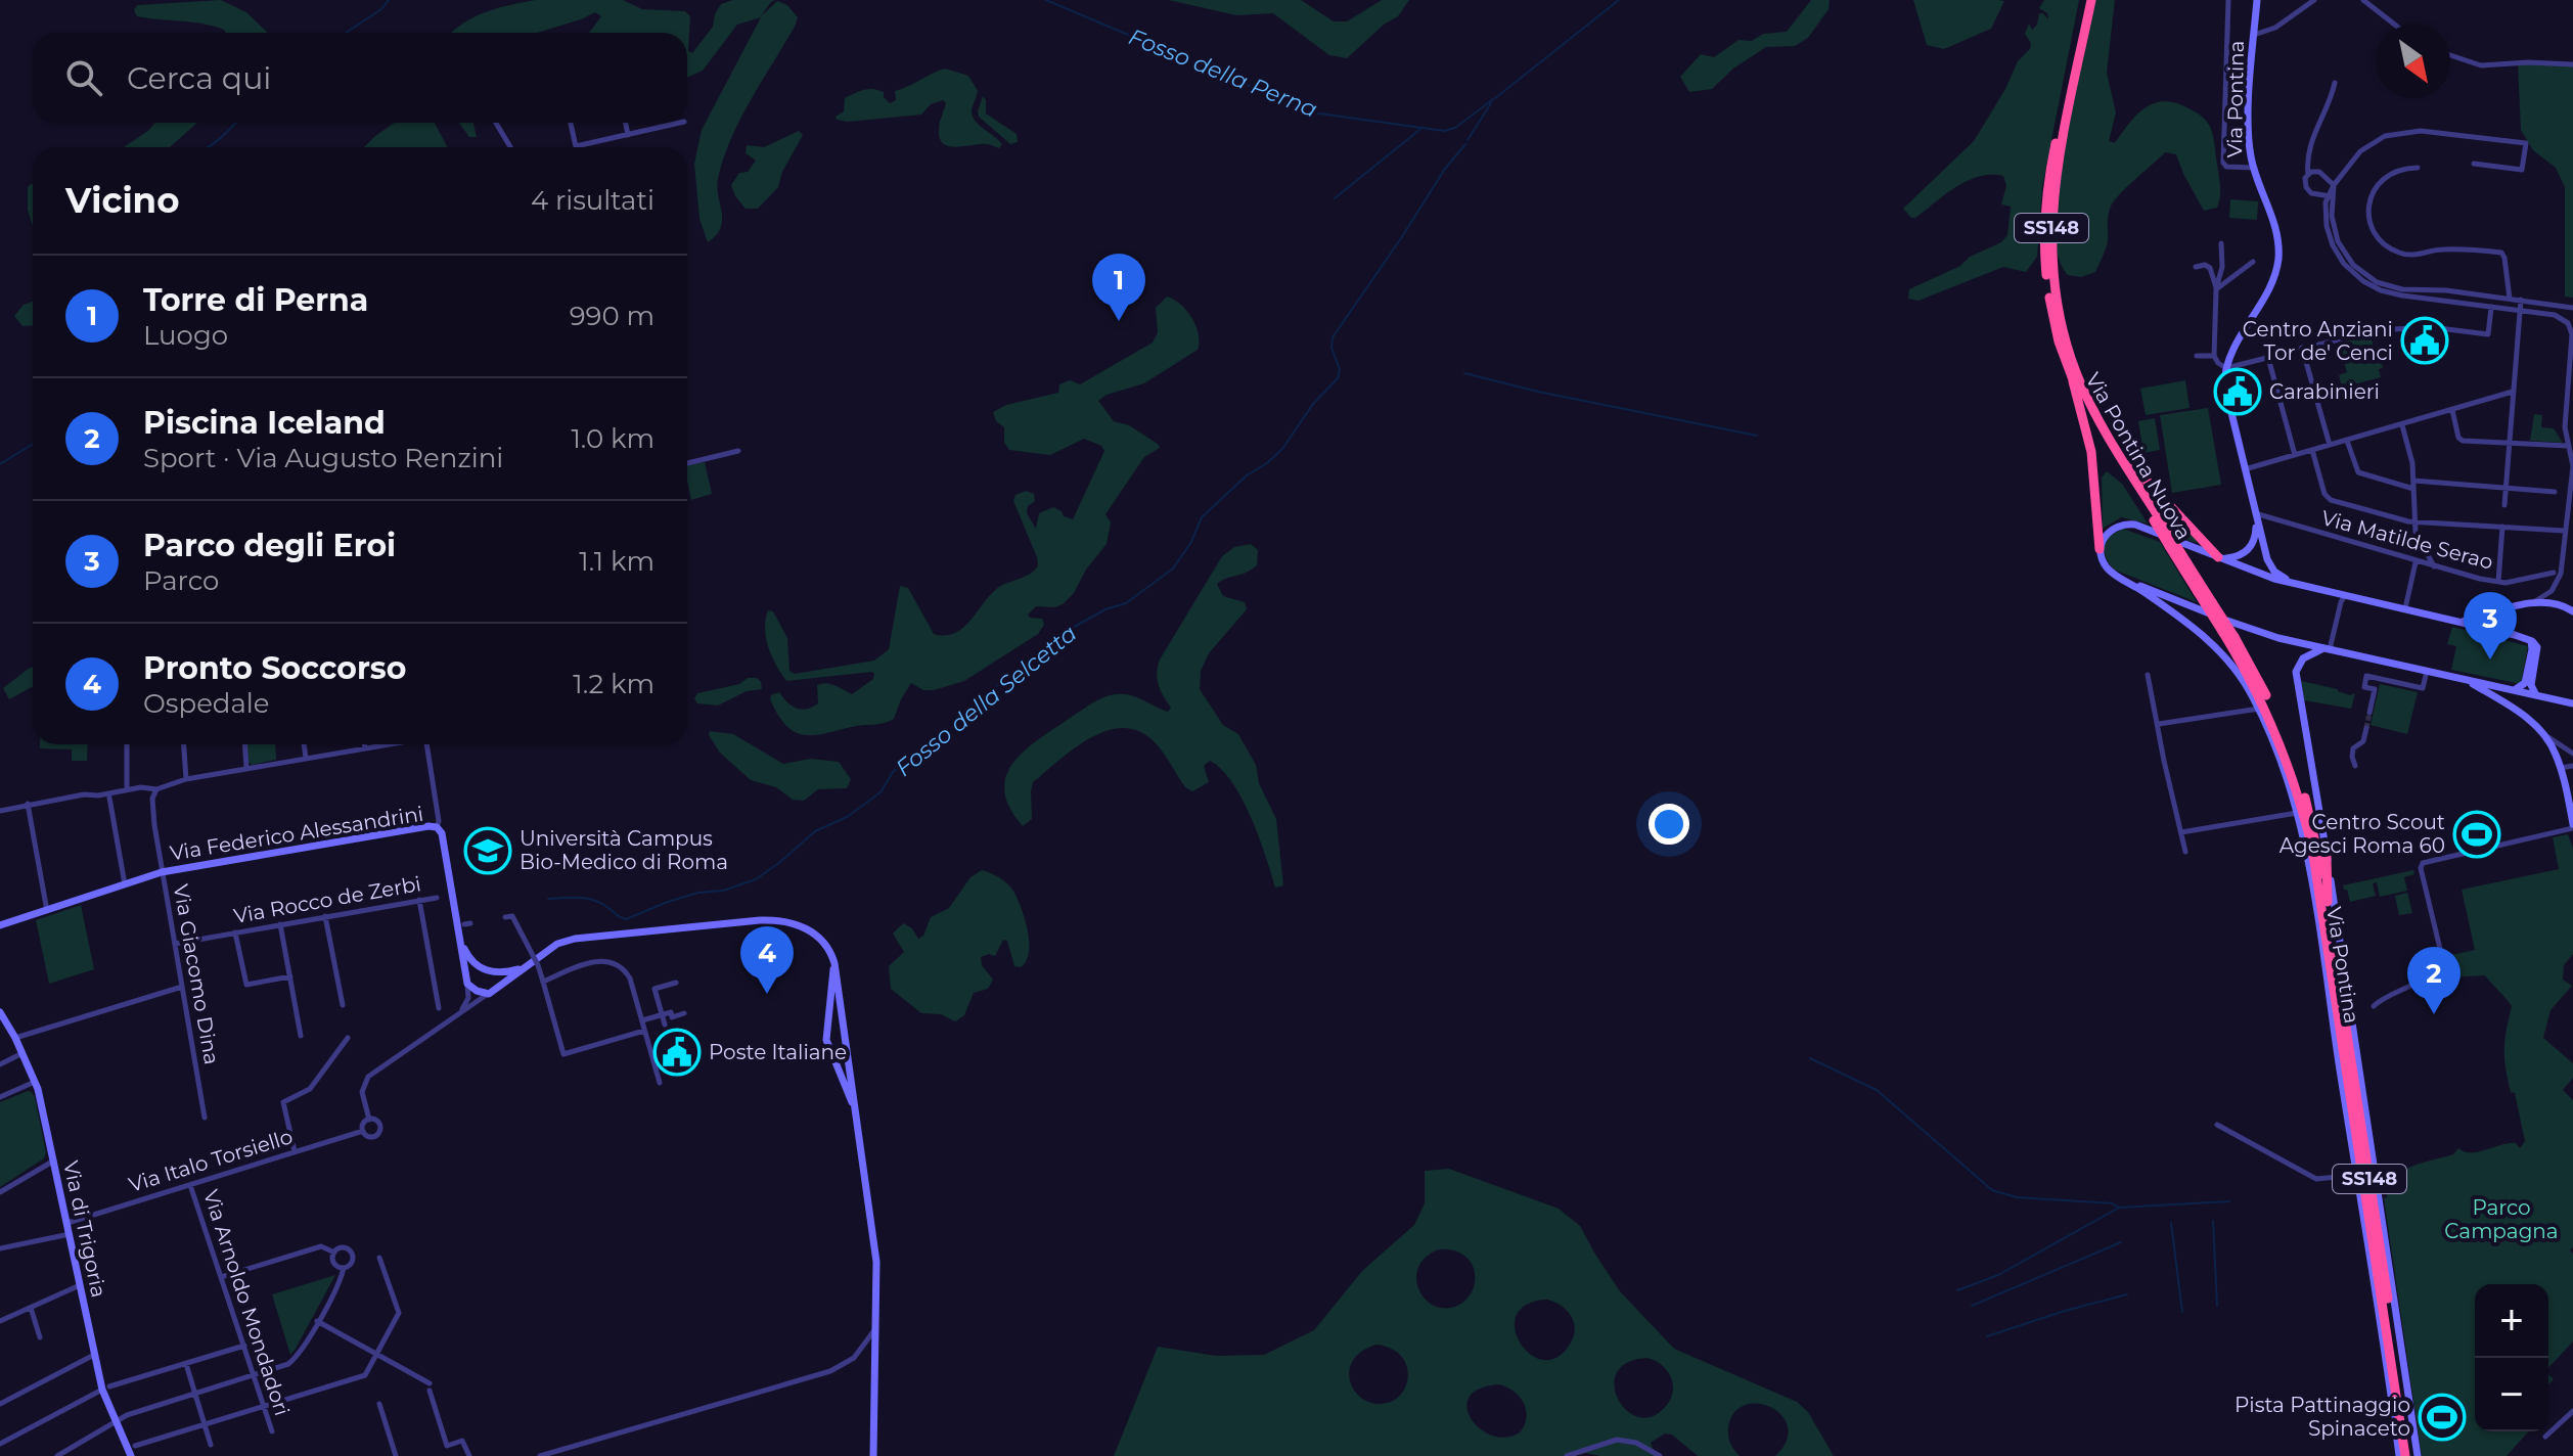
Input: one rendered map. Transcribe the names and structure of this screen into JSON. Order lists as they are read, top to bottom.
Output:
{
  "streets": {
    "highway": ["Via Pontina", "SS148", "Via Pontina Nuova"],
    "street": [
      "Via Matilde Serao",
      "Via Federico Alessandrini",
      "Via Rocco de Zerbi",
      "Via Giacomo Dina",
      "Via Italo Torsiello",
      "Via di Trigoria",
      "Via Arnoldo Mondadori"
    ]
  },
  "crossings": [
    ["Via Pontina", "Via Pontina Nuova"],
    ["Via Pontina", "Via Matilde Serao"],
    ["Via Federico Alessandrini", "Via Giacomo Dina"],
    ["Via Rocco de Zerbi", "Via Giacomo Dina"],
    ["Via Italo Torsiello", "Via di Trigoria"],
    ["Via Italo Torsiello", "Via Arnoldo Mondadori"]
  ],
  "water": ["Fosso della Perna", "Fosso della Selcetta"],
  "parks": ["Parco Campagna"],
  "places": {
    "public building": ["Centro Anziani Tor de' Cenci", "Carabinieri", "Poste Italiane"],
    "sports": ["Centro Scout Agesci Roma 60", "Pista Pattinaggio Spinaceto"],
    "school or university": ["Università Campus Bio-Medico di Roma"]
  },
  "north": "bottom right",
  "page": {
    "search": "Cerca qui",
    "heading": ["Vicino", "4 risultati"],
    "pins": [
      "1",
      "3",
      "4",
      "2"
    ],
    "list": [
      {
        "mark": "1",
        "name": "Torre di Perna",
        "note": "Luogo",
        "value": "990 m"
      },
      {
        "mark": "2",
        "name": "Piscina Iceland",
        "note": "Sport · Via Augusto Renzini",
        "value": "1.0 km"
      },
      {
        "mark": "3",
        "name": "Parco degli Eroi",
        "note": "Parco",
        "value": "1.1 km"
      },
      {
        "mark": "4",
        "name": "Pronto Soccorso",
        "note": "Ospedale",
        "value": "1.2 km"
      }
    ],
    "map_buttons": ["+", "−"]
  }
}
